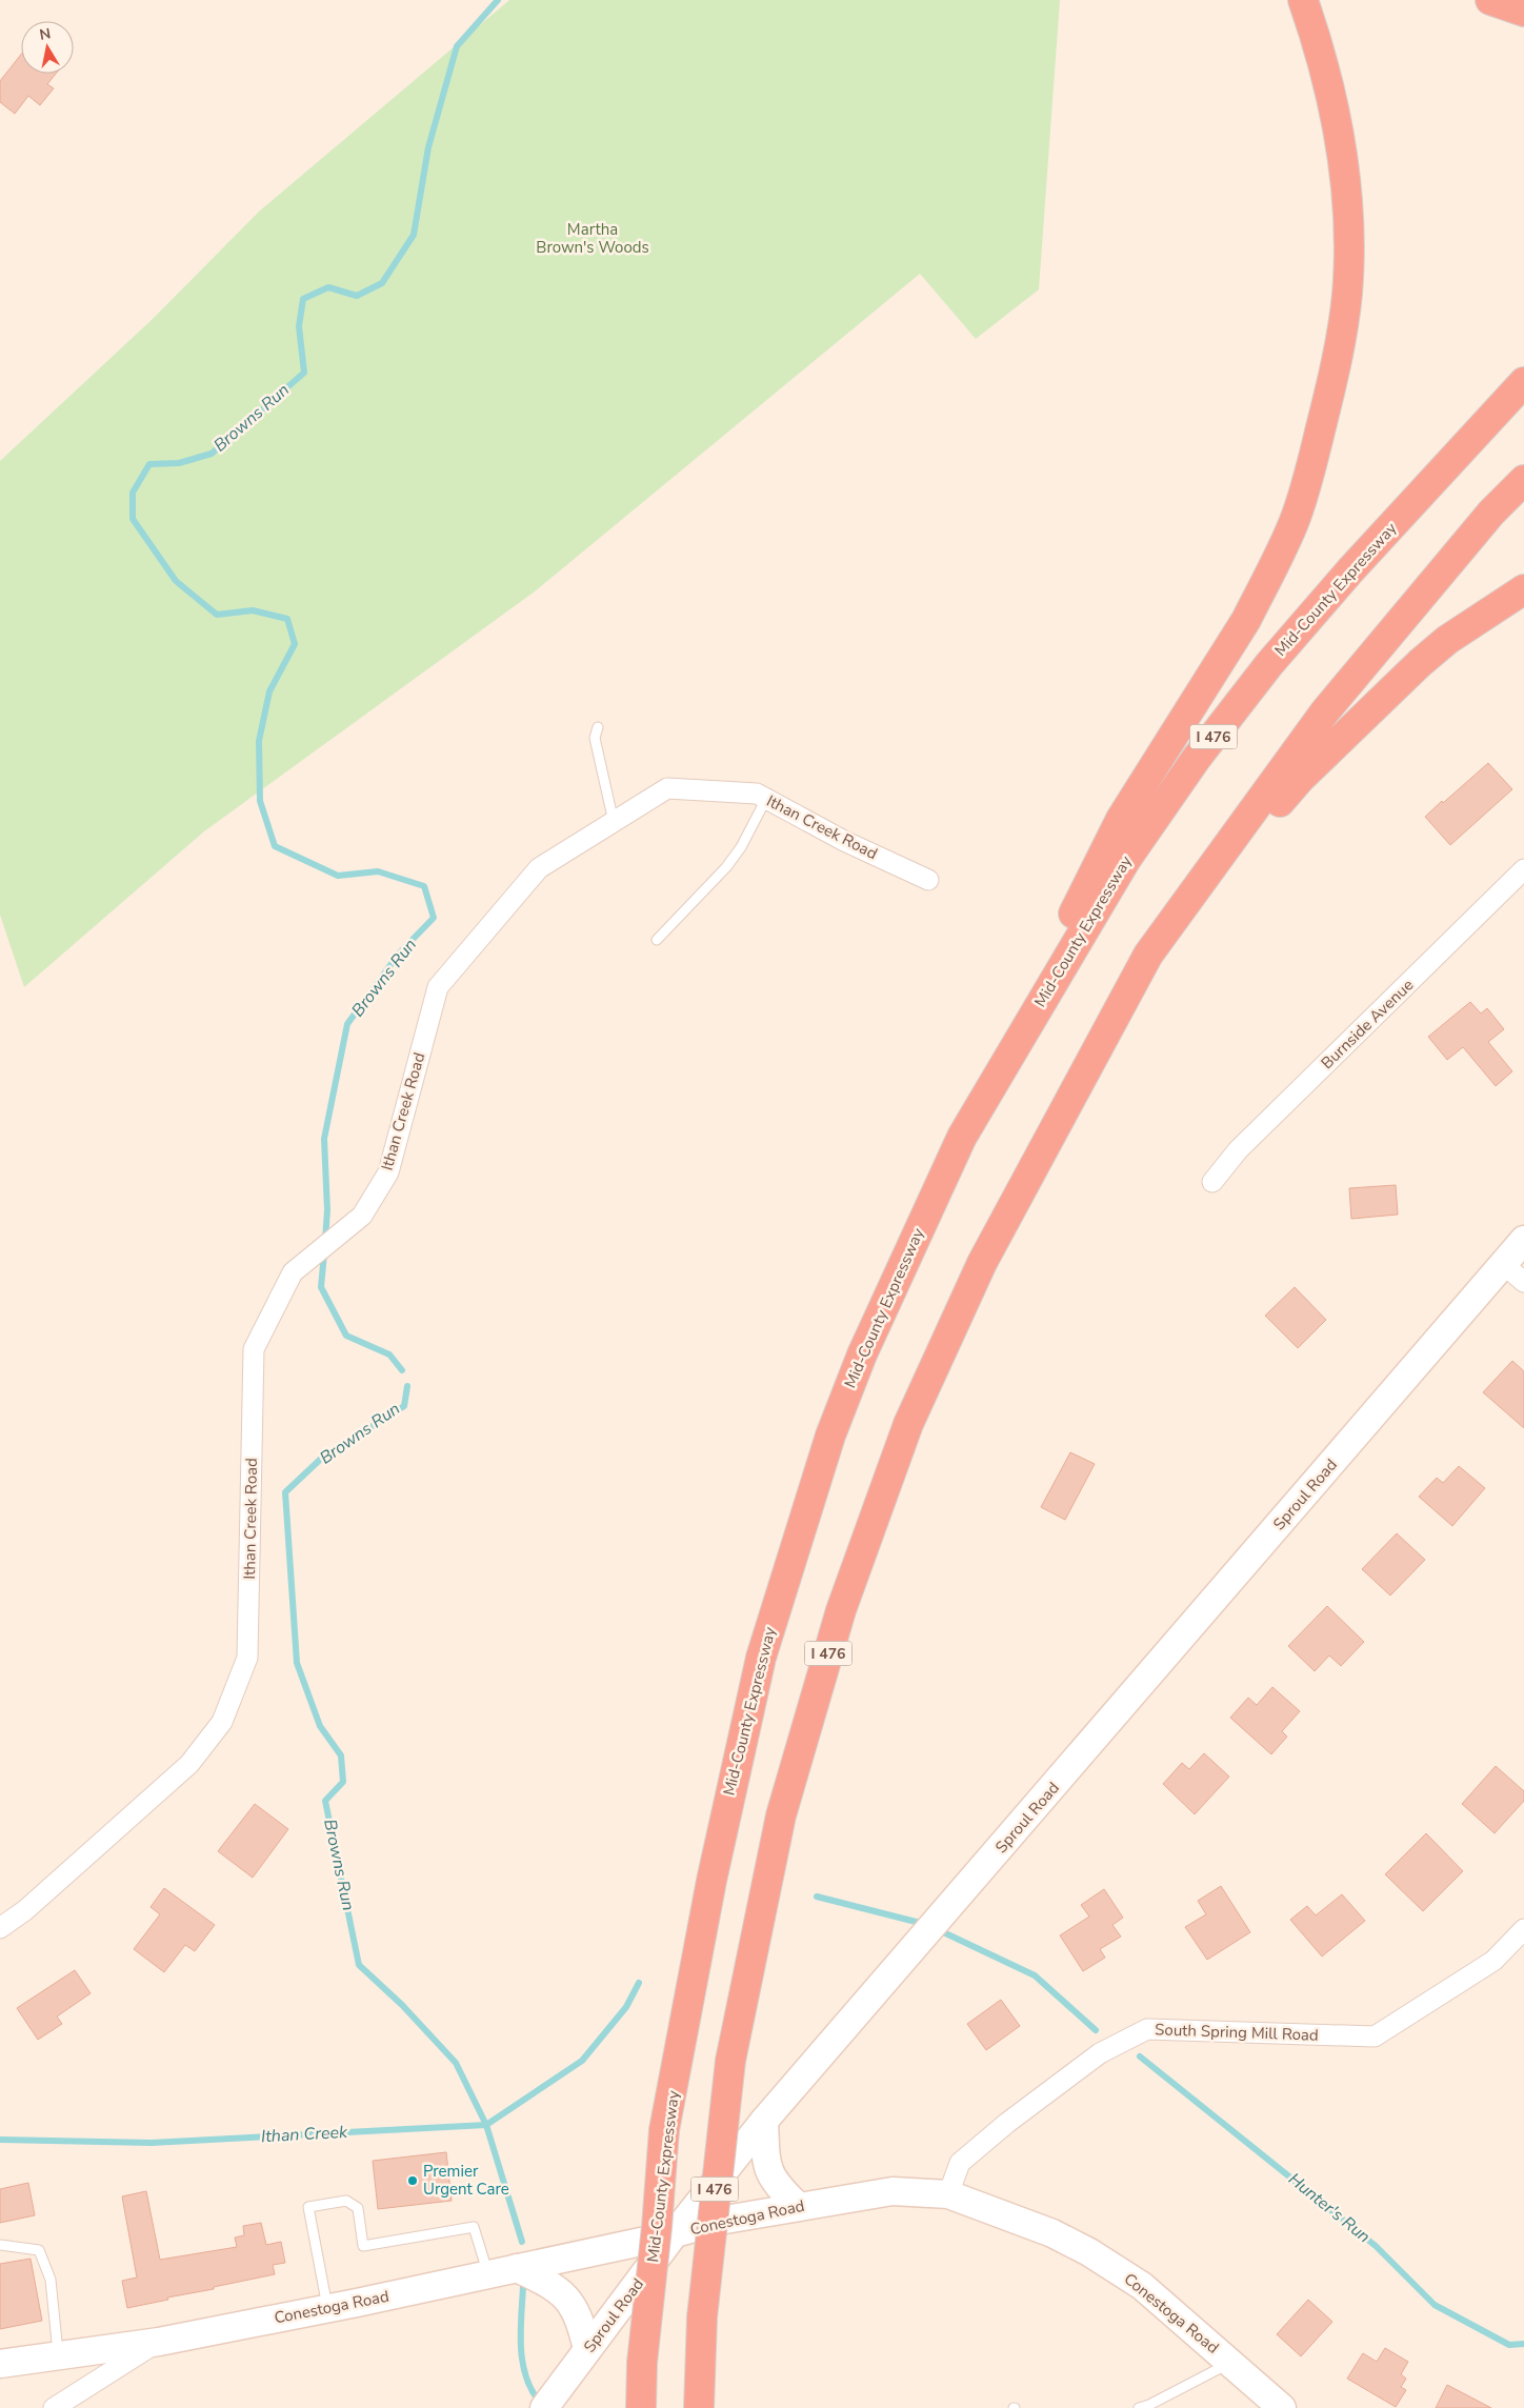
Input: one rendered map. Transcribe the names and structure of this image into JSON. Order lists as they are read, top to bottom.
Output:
{
  "streets": {
    "highway": ["Mid-County Expressway", "I 476"],
    "main road": ["Sproul Road", "Conestoga Road"],
    "street": ["Ithan Creek Road", "Burnside Avenue", "South Spring Mill Road"]
  },
  "crossings": [
    ["Sproul Road", "Conestoga Road"],
    ["South Spring Mill Road", "Conestoga Road"]
  ],
  "water": ["Browns Run", "Ithan Creek", "Hunter's Run"],
  "parks": ["Martha Brown's Woods"],
  "places": ["Premier Urgent Care"],
  "north": "top"
}
